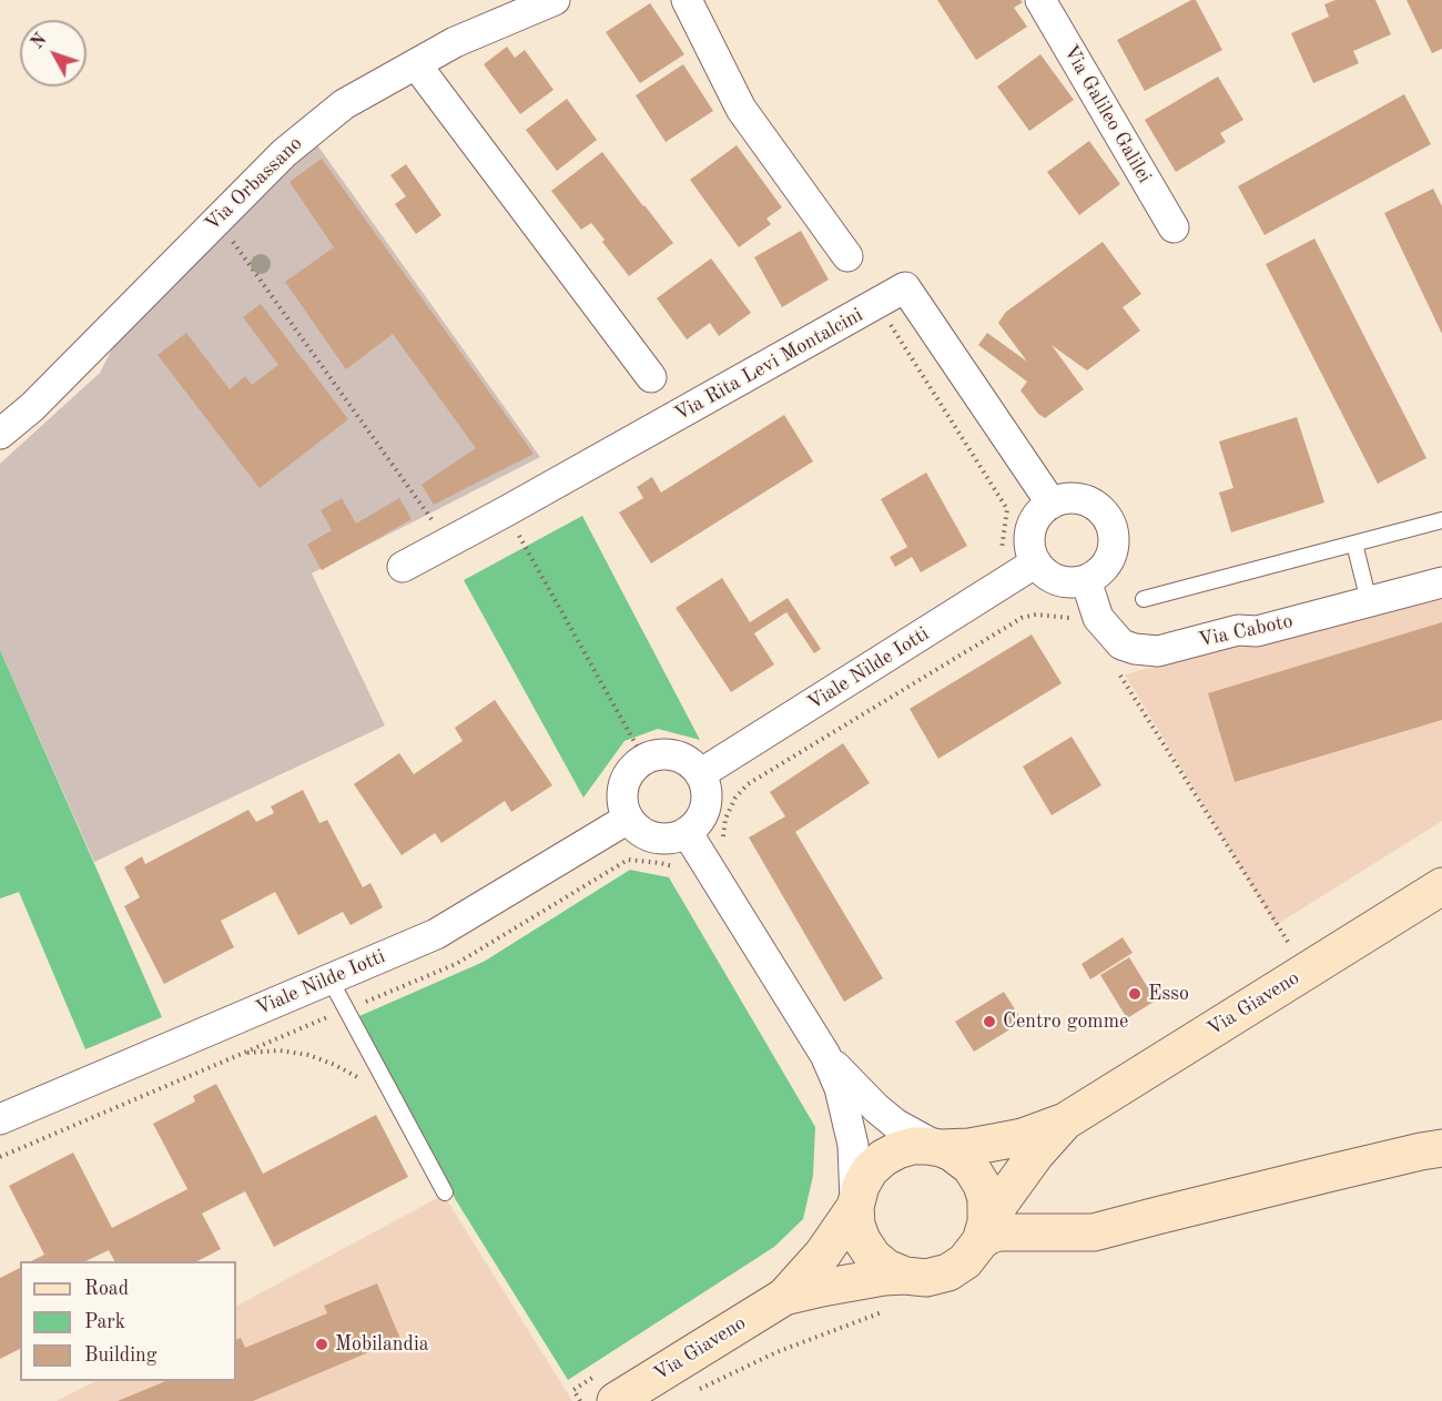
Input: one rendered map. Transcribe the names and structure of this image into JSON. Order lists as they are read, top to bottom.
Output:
{
  "streets": {
    "main road": ["Via Giaveno"],
    "street": [
      "Via Galileo Galilei",
      "Via Orbassano",
      "Via Rita Levi Montalcini",
      "Via Caboto",
      "Viale Nilde Iotti"
    ]
  },
  "crossings": [
    ["Via Rita Levi Montalcini", "Via Caboto"],
    ["Via Rita Levi Montalcini", "Viale Nilde Iotti"],
    ["Via Caboto", "Viale Nilde Iotti"]
  ],
  "places": ["Esso", "Centro gomme", "Mobilandia"],
  "legend": ["Road", "Park", "Building"],
  "north": "top left"
}
